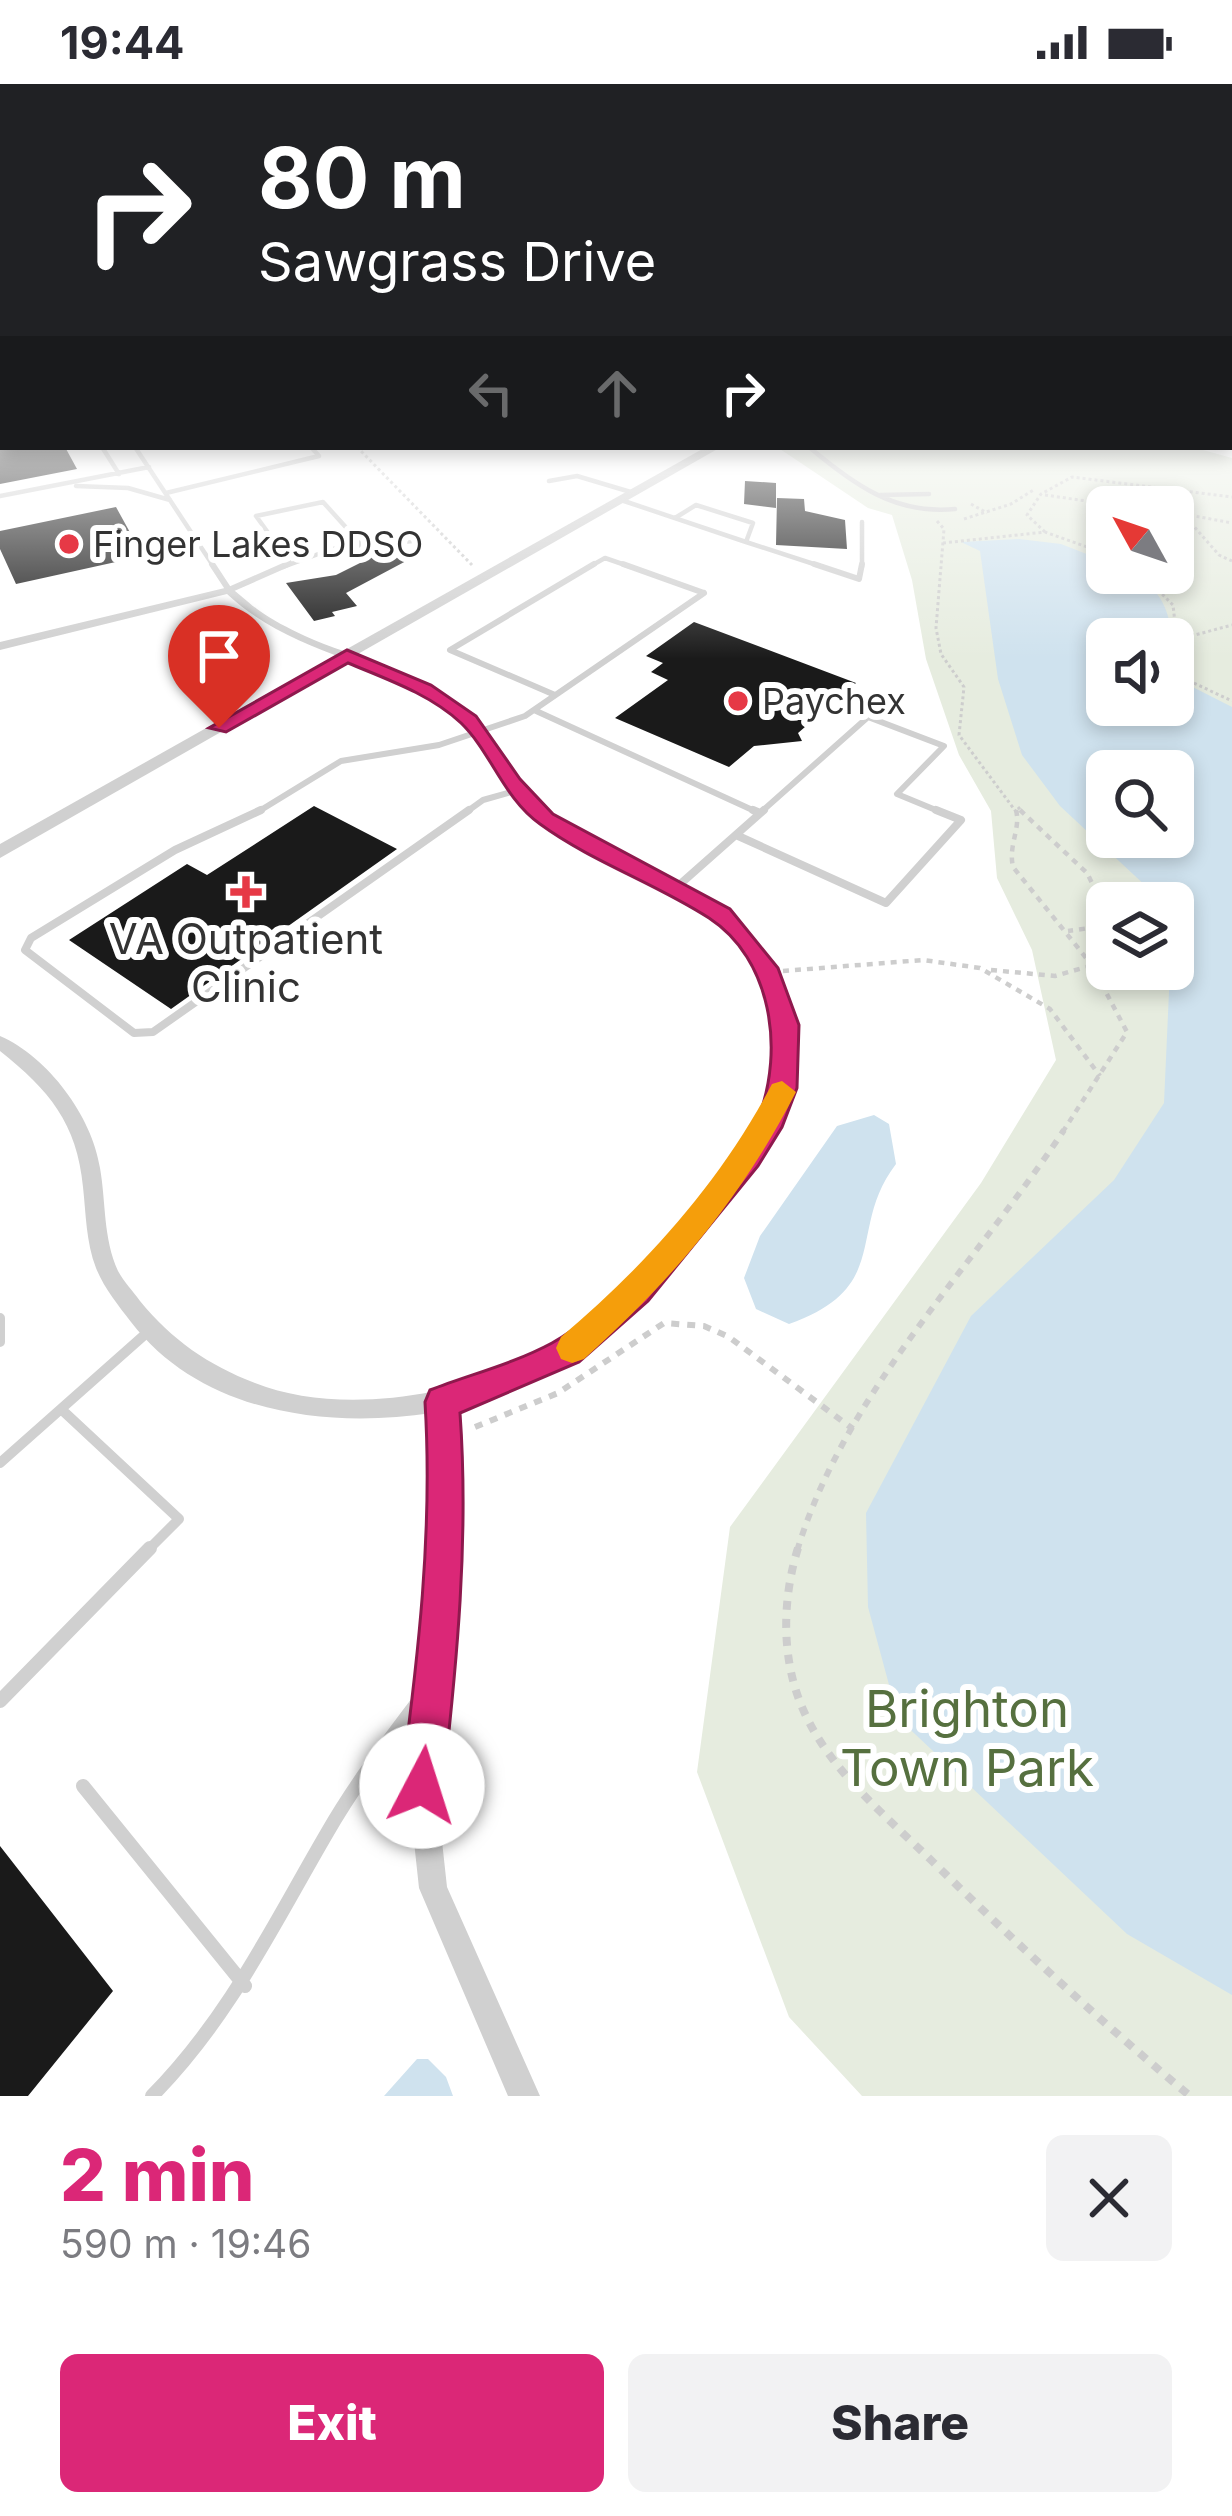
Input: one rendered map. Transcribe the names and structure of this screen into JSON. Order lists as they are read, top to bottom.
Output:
{
  "parks": ["Brighton Town Park"],
  "places": {
    "other": ["Finger Lakes DDSO", "Paychex"],
    "health": ["VA Outpatient Clinic"]
  },
  "north": "top left",
  "page": {
    "status": "19:44",
    "turn": ["80 m", "Sawgrass Drive"],
    "heading": ["2 min", "590 m · 19:46"],
    "buttons": ["Exit", "Share"]
  }
}
